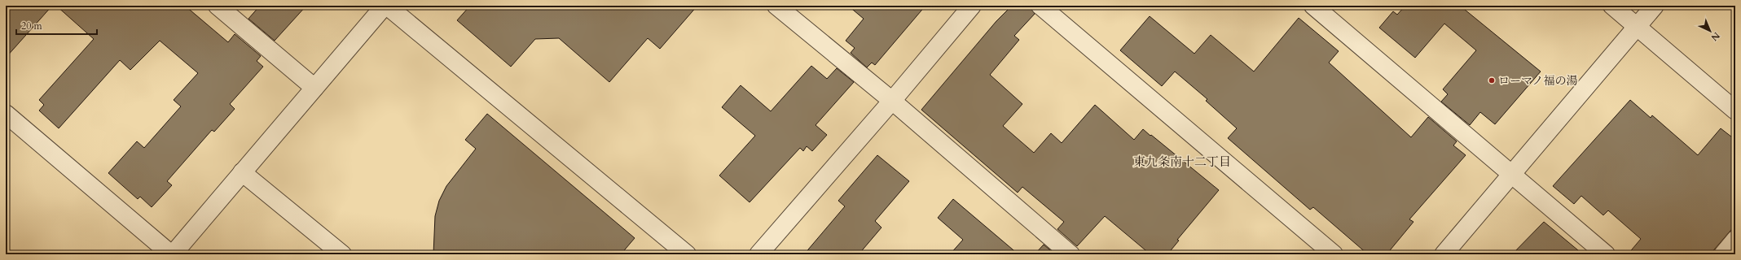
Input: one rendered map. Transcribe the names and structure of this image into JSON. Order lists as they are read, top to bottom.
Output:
{
  "districts": ["東九条南十二丁目"],
  "places": ["ローマノ福の湯"],
  "scale_bar": "20 m",
  "north": "bottom right"
}
